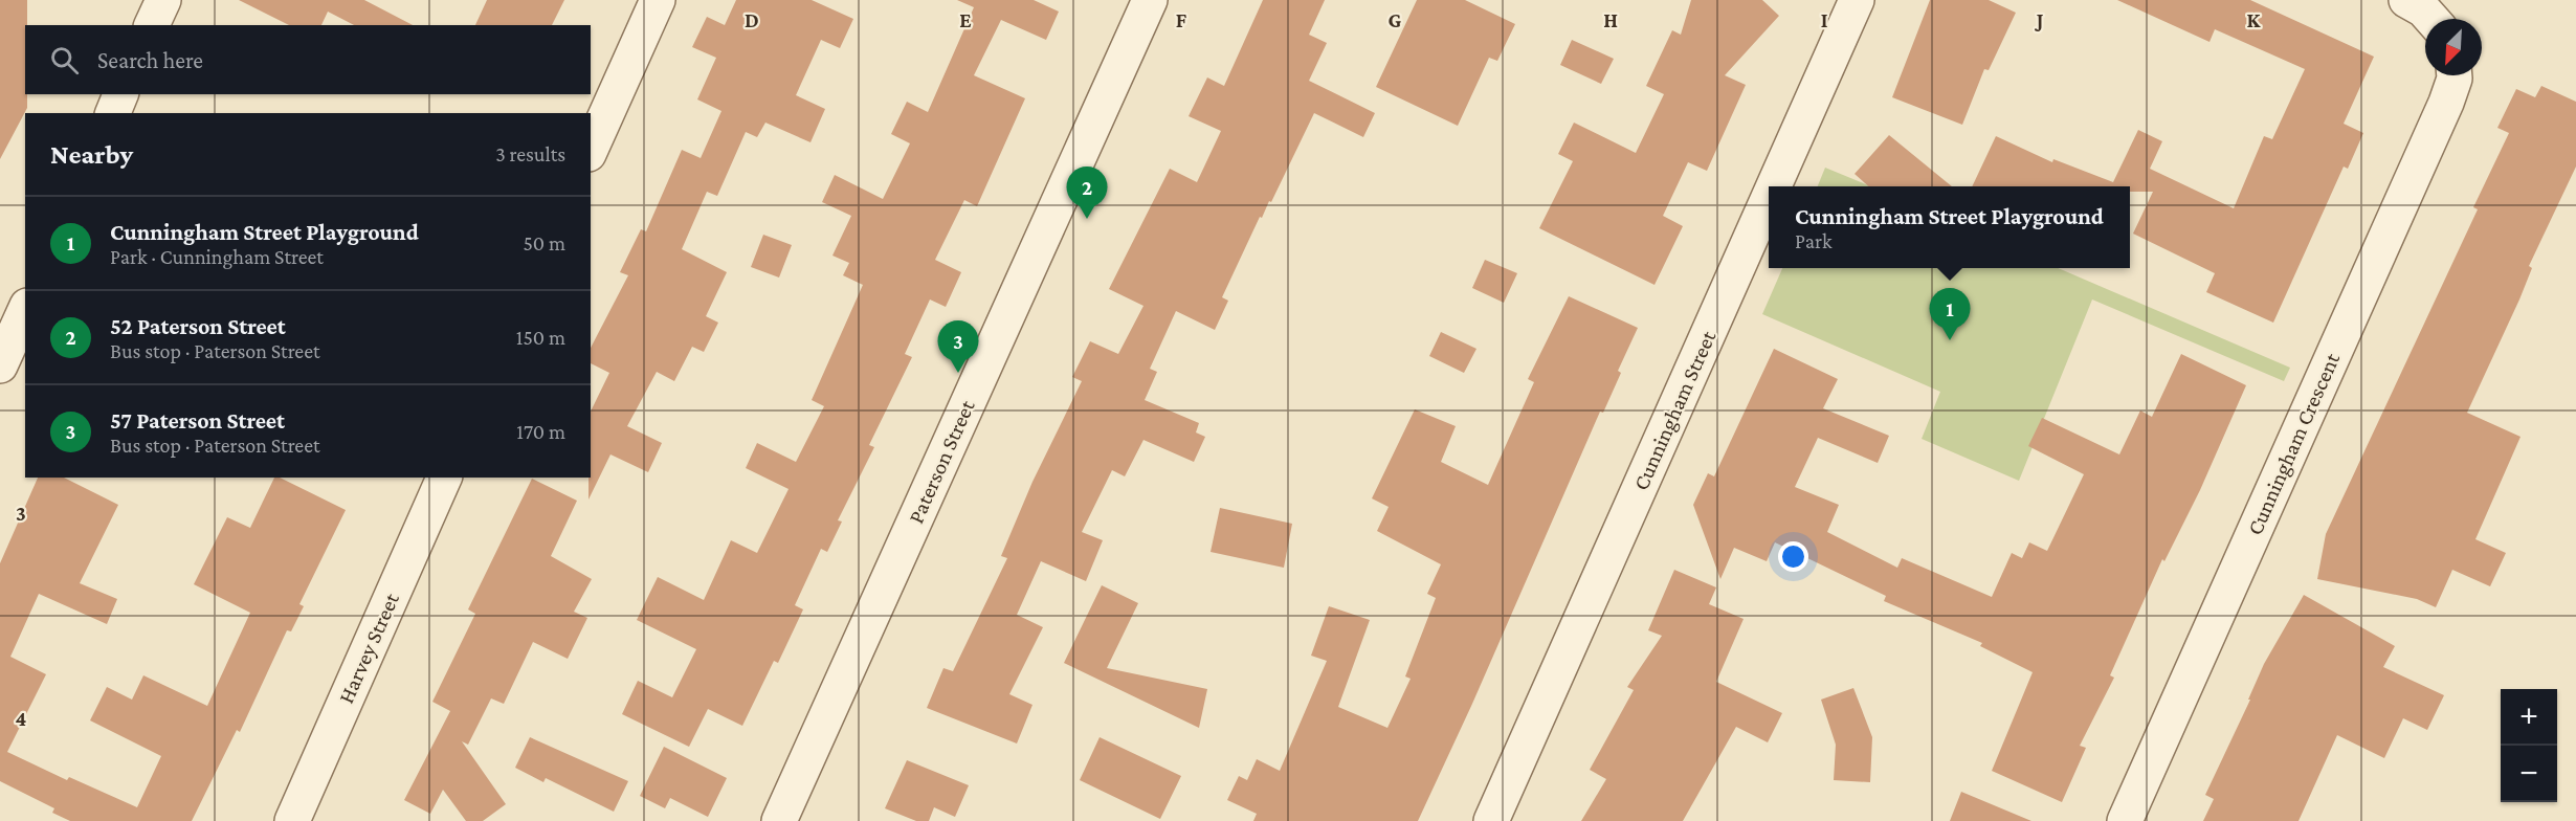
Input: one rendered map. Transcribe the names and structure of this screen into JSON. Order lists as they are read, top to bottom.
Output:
{
  "streets": {
    "street": [
      "Cunningham Street",
      "Cunningham Crescent",
      "Paterson Street",
      "Harvey Street"
    ]
  },
  "north": "bottom left",
  "page": {
    "search": "Search here",
    "heading": ["Nearby", "3 results"],
    "pins": ["2", "1", "3"],
    "popup": ["Cunningham Street Playground", "Park"],
    "list": [
      {
        "mark": "1",
        "name": "Cunningham Street Playground",
        "note": "Park · Cunningham Street",
        "value": "50 m"
      },
      {
        "mark": "2",
        "name": "52 Paterson Street",
        "note": "Bus stop · Paterson Street",
        "value": "150 m"
      },
      {
        "mark": "3",
        "name": "57 Paterson Street",
        "note": "Bus stop · Paterson Street",
        "value": "170 m"
      }
    ],
    "map_buttons": ["+", "−"]
  },
  "grid": {
    "columns": [
      "D",
      "E",
      "F",
      "G",
      "H",
      "I",
      "J",
      "K"
    ],
    "rows": ["3", "4"]
  }
}
